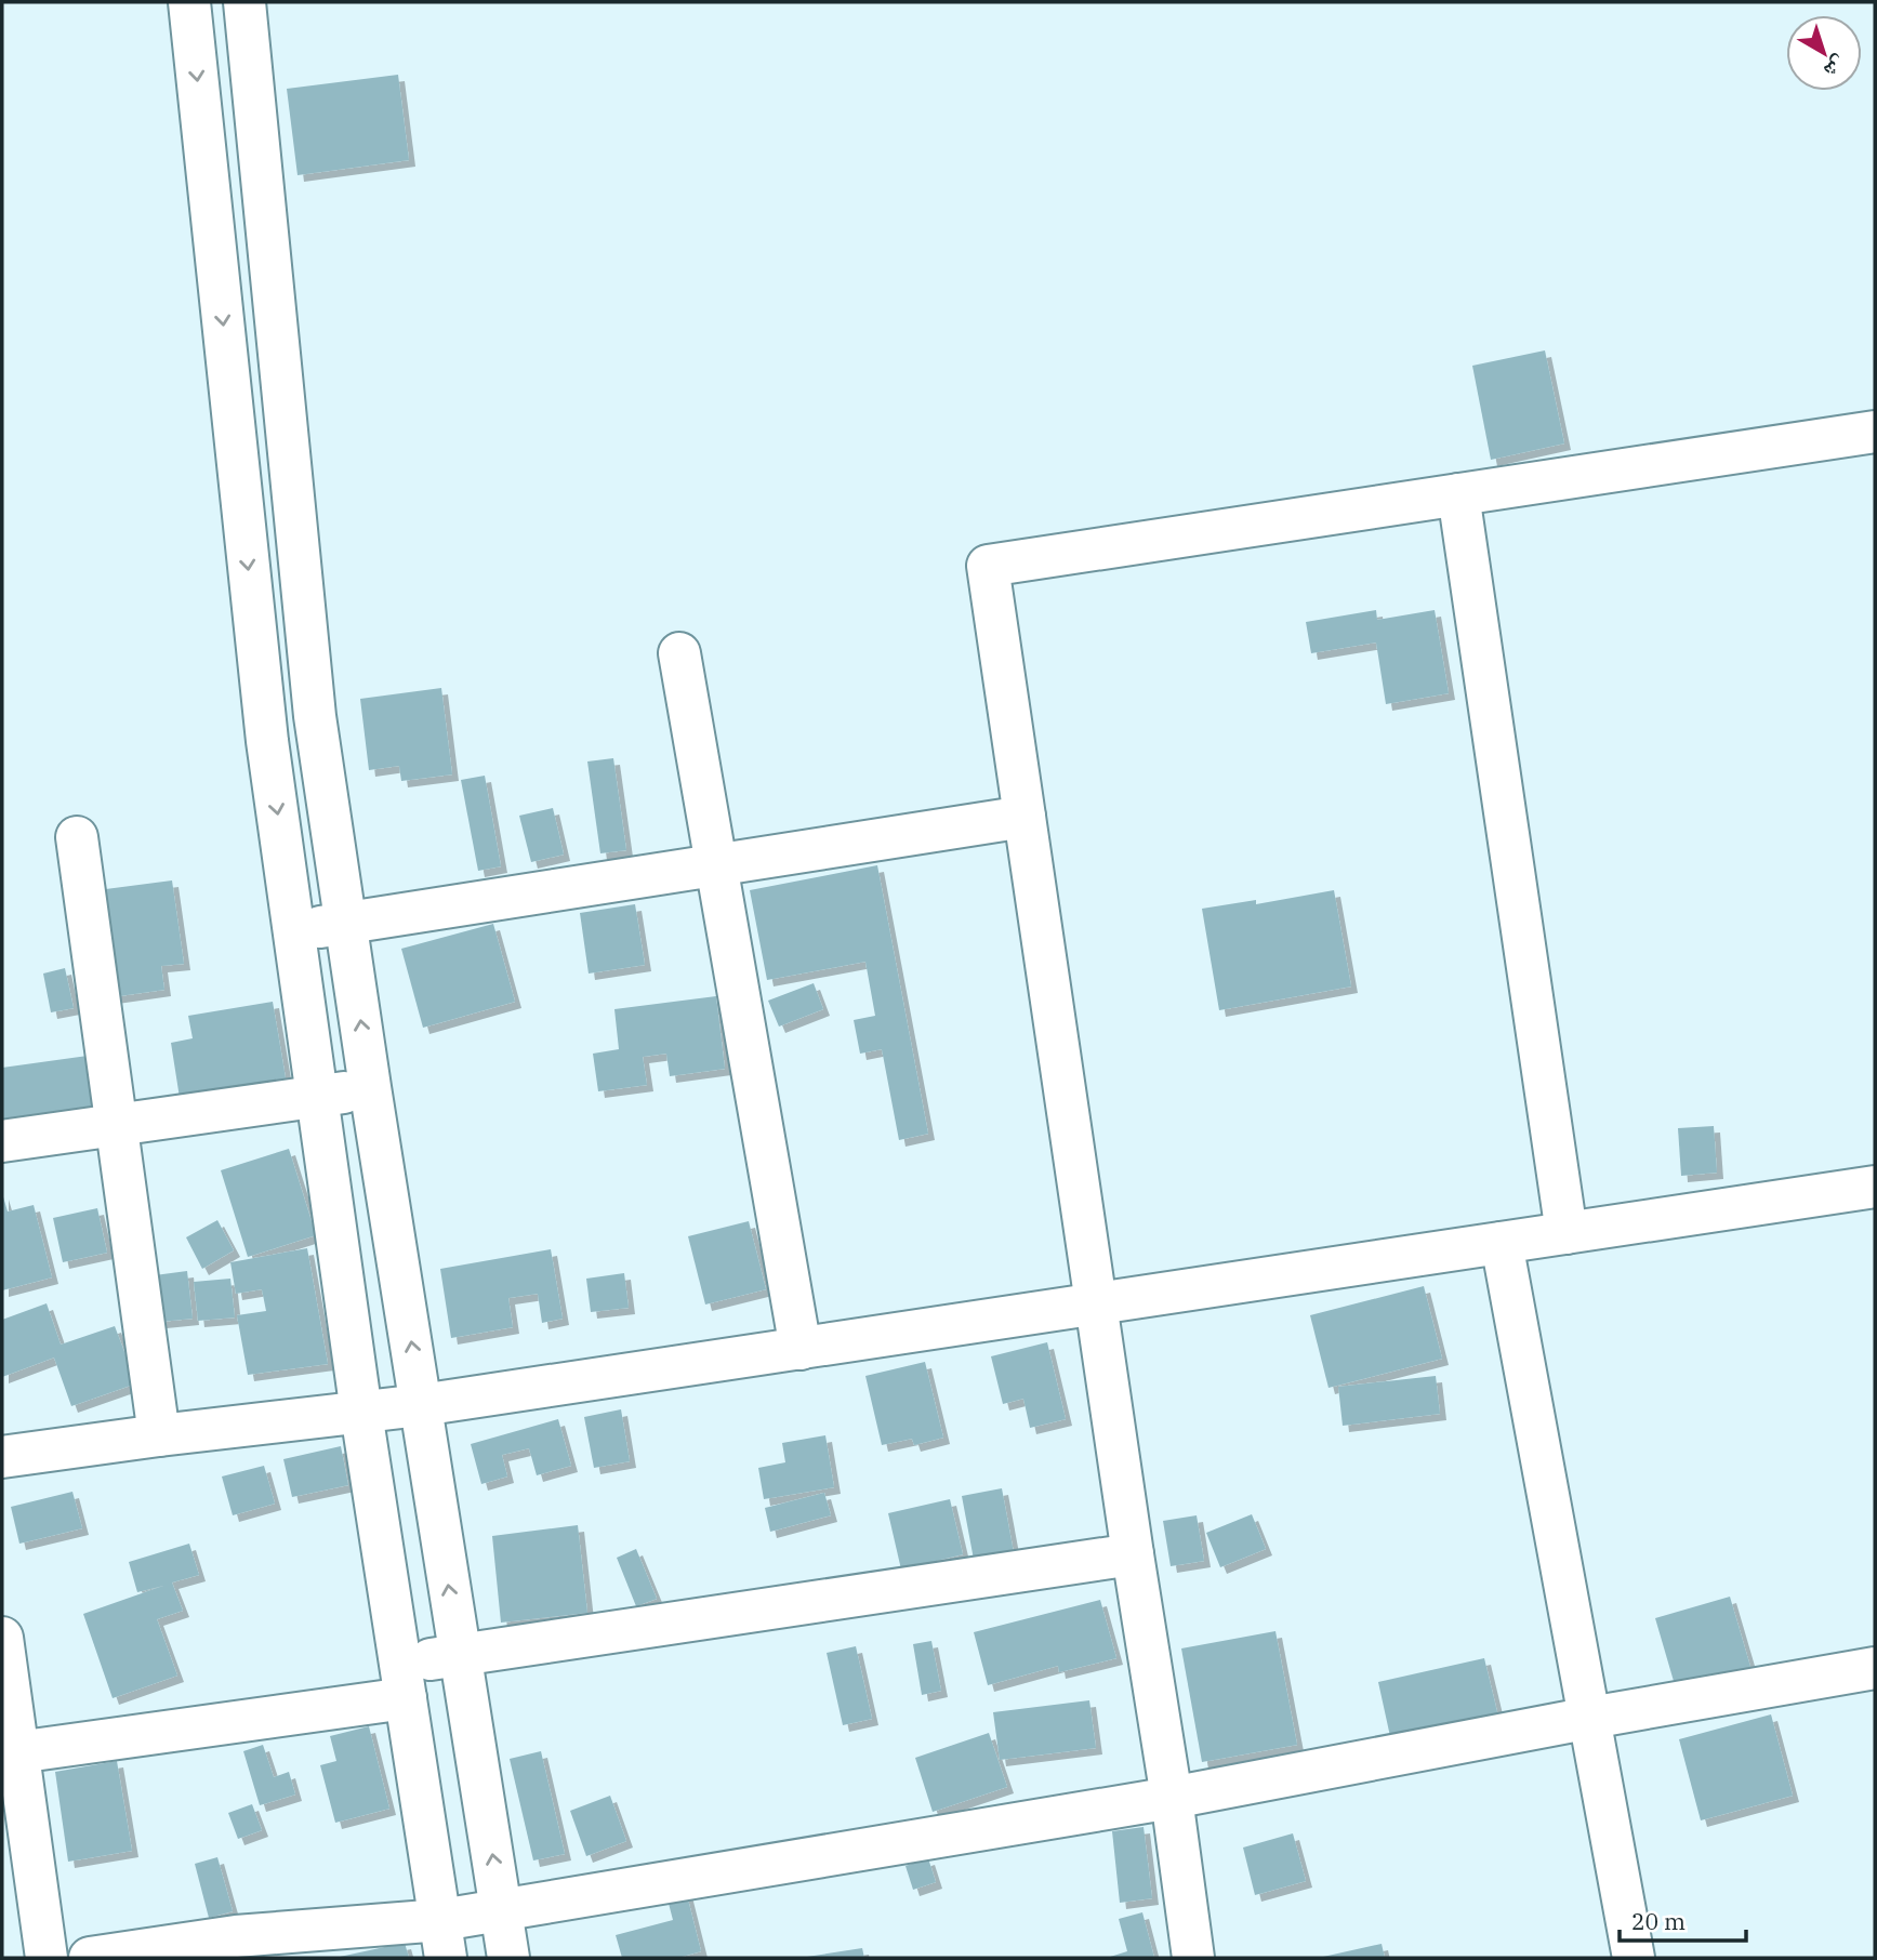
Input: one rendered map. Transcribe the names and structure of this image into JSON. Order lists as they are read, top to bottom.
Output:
{
  "scale_bar": "20 m",
  "north": "bottom right"
}
